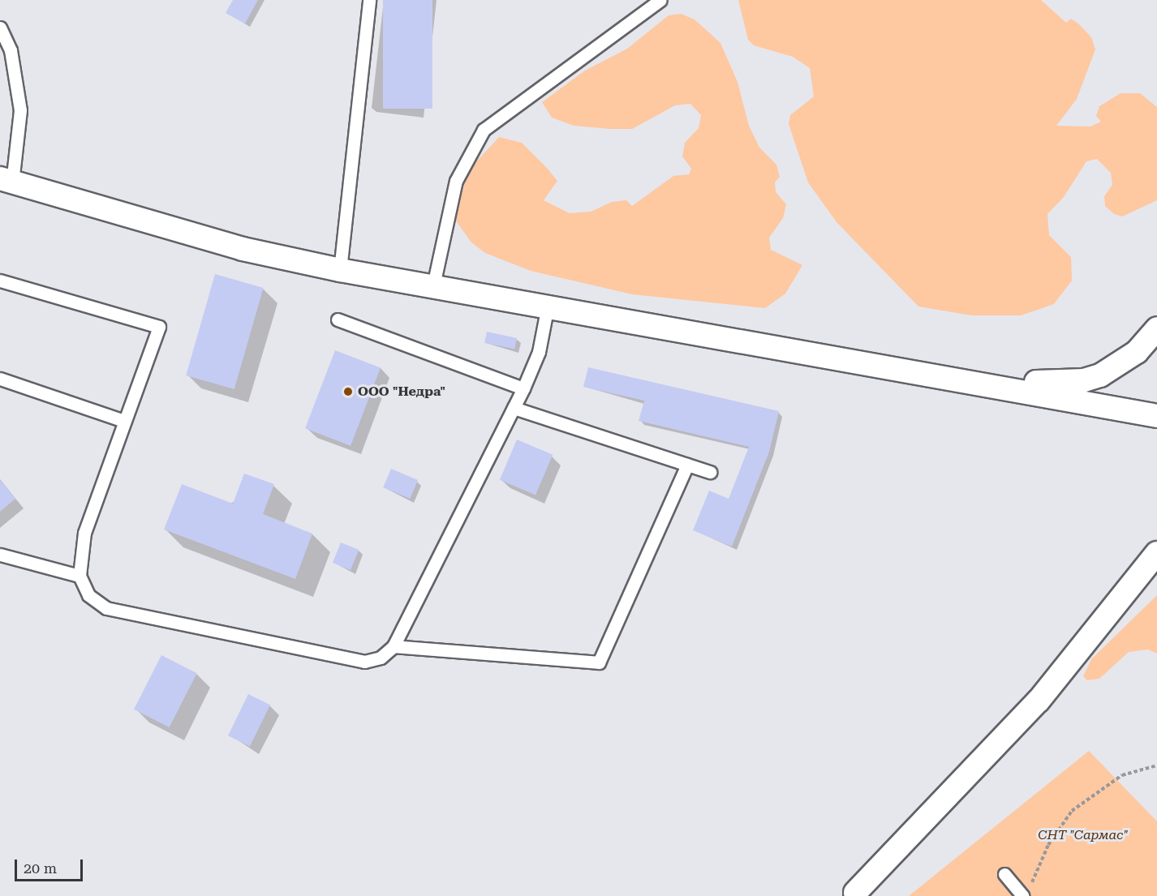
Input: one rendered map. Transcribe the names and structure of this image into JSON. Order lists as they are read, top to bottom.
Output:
{
  "parks": ["СНТ \"Сармас\""],
  "places": ["ООО \"Недра\""],
  "scale_bar": "20 m"
}
